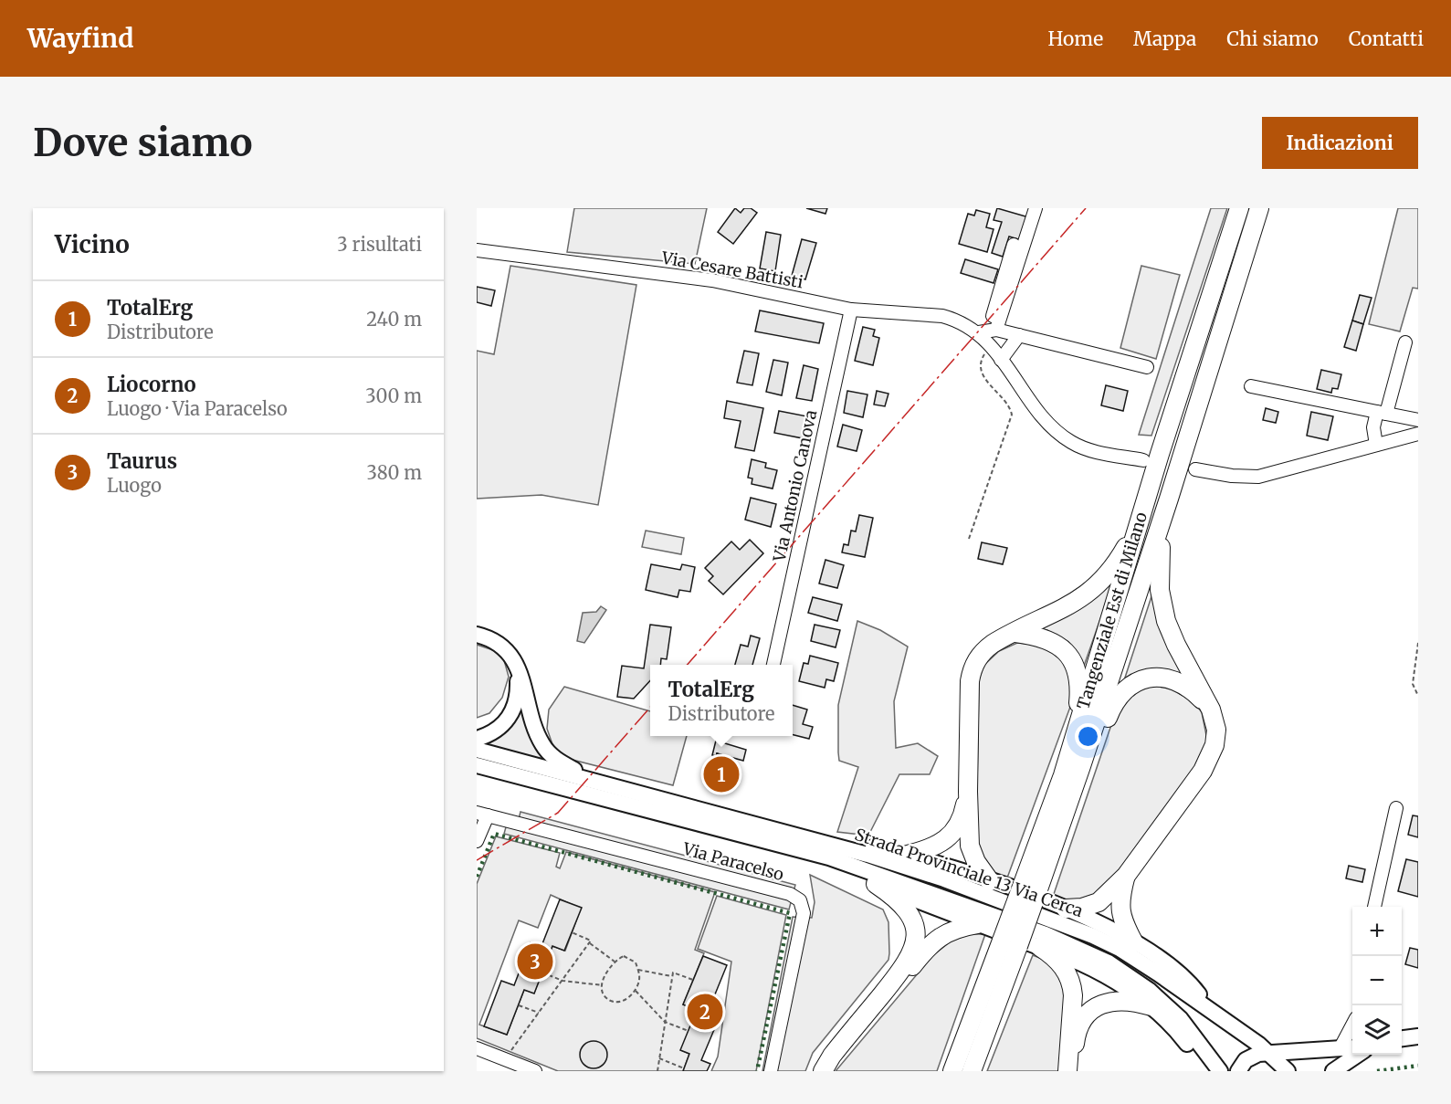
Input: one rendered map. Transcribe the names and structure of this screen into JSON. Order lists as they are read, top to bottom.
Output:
{
  "streets": {
    "highway": ["Tangenziale Est di Milano"],
    "main road": ["Strada Provinciale 13 Via Cerca"],
    "street": ["Via Cesare Battisti", "Via Antonio Canova", "Via Paracelso"]
  },
  "crossings": [
    ["Via Cesare Battisti", "Via Antonio Canova"],
    ["Via Cesare Battisti", "Tangenziale Est di Milano"]
  ],
  "page": {
    "header": "Wayfind",
    "nav": [
      "Home",
      "Mappa",
      "Chi siamo",
      "Contatti"
    ],
    "buttons": "Indicazioni",
    "title": "Dove siamo",
    "heading": ["Vicino", "3 risultati"],
    "list": [
      {
        "mark": "1",
        "name": "TotalErg",
        "note": "Distributore",
        "value": "240 m"
      },
      {
        "mark": "2",
        "name": "Liocorno",
        "note": "Luogo · Via Paracelso",
        "value": "300 m"
      },
      {
        "mark": "3",
        "name": "Taurus",
        "note": "Luogo",
        "value": "380 m"
      }
    ],
    "popup": ["TotalErg", "Distributore"],
    "pins": ["1", "3", "2"],
    "map_buttons": ["+", "−"]
  }
}
